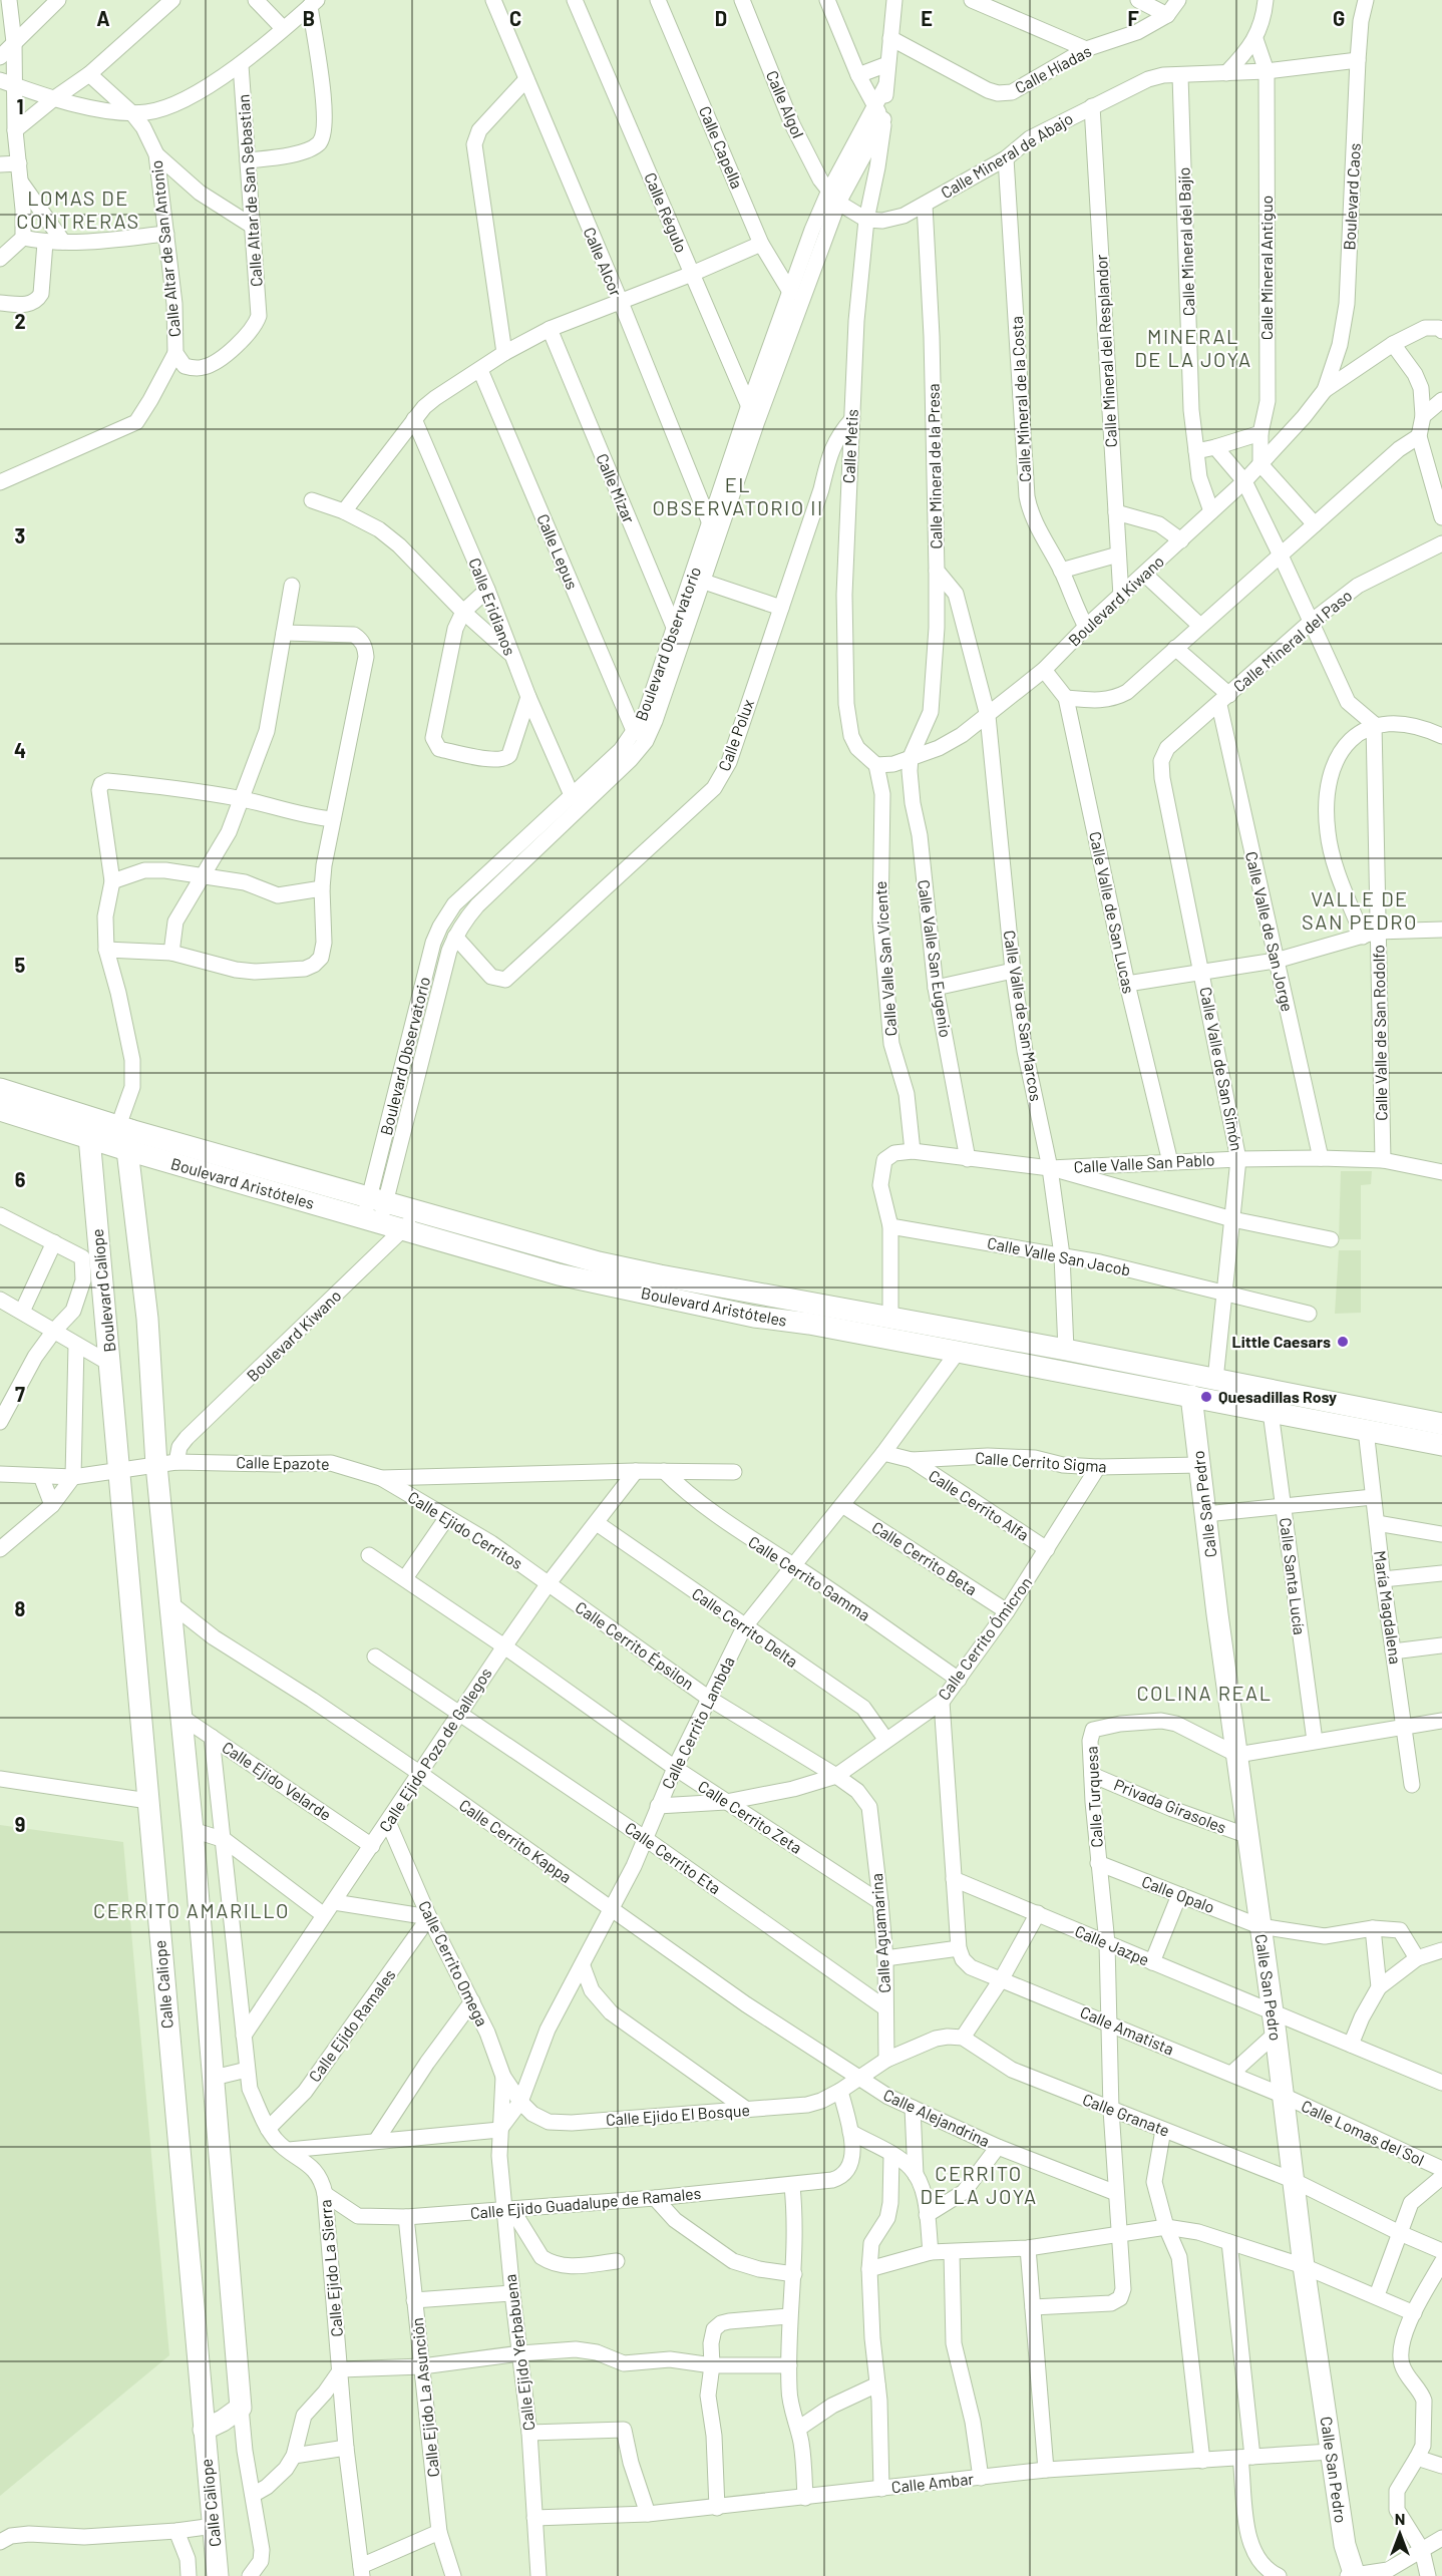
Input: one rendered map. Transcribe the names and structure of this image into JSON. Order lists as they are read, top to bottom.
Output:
{
  "streets": {
    "street": [
      "Calle Híadas",
      "Calle Algol",
      "Calle Capella",
      "Calle Mineral de Abajo",
      "Calle Altar de San Sebastian",
      "Boulevard Caos",
      "Calle Régulo",
      "Calle Mineral del Bajío",
      "Calle Altar de San Antonio",
      "Calle Alcor",
      "Calle Mineral Antiguo",
      "Calle Mineral del Resplandor",
      "Calle Mineral de la Costa",
      "Calle Metis",
      "Calle Mineral de la Presa",
      "Calle Mizar",
      "Calle Lepus",
      "Boulevard Kiwano",
      "Calle Eridianos",
      "Calle Mineral del Paso",
      "Boulevard Observatorio",
      "Calle Polux",
      "Calle Valle de San Lucas",
      "Calle Valle de San Jorge",
      "Calle Valle San Vicente",
      "Calle Valle San Eugenio",
      "Calle Valle de San Marcos",
      "Calle Valle de San Rodolfo",
      "Calle Valle de San Simón",
      "Calle Valle San Pablo",
      "Boulevard Aristóteles",
      "Calle Valle San Jacob",
      "Boulevard Calíope",
      "Calle Cerrito Sigma",
      "Calle Epazote",
      "Calle San Pedro",
      "Calle Cerrito Alfa",
      "Calle Ejido Cerritos",
      "Calle Cerrito Beta",
      "Calle Santa Lucía",
      "Calle Cerrito Gamma",
      "María Magdalena",
      "Calle Cerrito Delta",
      "Calle Cerrito Ómicron",
      "Calle Cerrito Épsilon",
      "Calle Cerrito Lambda",
      "Calle Ejido Pozo de Gallegos",
      "Calle Ejido Velarde",
      "Calle Turquesa",
      "Privada Girasoles",
      "Calle Cerrito Zeta",
      "Calle Cerrito Kappa",
      "Calle Cerrito Eta",
      "Calle Opalo",
      "Calle Aguamarina",
      "Calle Jazpe",
      "Calle Cerrito Omega",
      "Calle Caliope",
      "Calle Ejido Ramales",
      "Calle Amatista",
      "Calle Ejido El Bosque",
      "Calle Granate",
      "Calle Alejandrina",
      "Calle Lomas del Sol",
      "Calle Ejido Guadalupe de Ramales",
      "Calle Ejido La Sierra",
      "Calle Ejido Yerbabuena",
      "Calle Ejido La Asunción",
      "Calle Ambar"
    ]
  },
  "crossings": [
    ["Calle Híadas", "Boulevard Observatorio"],
    ["Calle Algol", "Boulevard Observatorio"],
    ["Calle Capella", "Boulevard Observatorio"],
    ["Calle Mineral de Abajo", "Boulevard Caos"],
    ["Calle Mineral de Abajo", "Calle Mineral del Bajío"],
    ["Calle Mineral de Abajo", "Calle Mineral Antiguo"],
    ["Calle Mineral de Abajo", "Calle Mineral del Resplandor"],
    ["Calle Mineral de Abajo", "Calle Mineral de la Costa"],
    ["Calle Mineral de Abajo", "Calle Metis"],
    ["Calle Mineral de Abajo", "Calle Mineral de la Presa"],
    ["Calle Altar de San Sebastian", "Calle Altar de San Antonio"],
    ["Boulevard Caos", "Boulevard Kiwano"],
    ["Calle Régulo", "Boulevard Observatorio"],
    ["Calle Mineral del Bajío", "Boulevard Kiwano"],
    ["Calle Alcor", "Boulevard Observatorio"],
    ["Calle Mineral Antiguo", "Boulevard Kiwano"],
    ["Calle Mineral del Resplandor", "Boulevard Kiwano"],
    ["Calle Mineral de la Costa", "Boulevard Kiwano"],
    ["Calle Metis", "Boulevard Kiwano"],
    ["Calle Metis", "Boulevard Observatorio"],
    ["Calle Metis", "Calle Polux"],
    ["Calle Metis", "Calle Valle San Vicente"],
    ["Calle Mineral de la Presa", "Boulevard Kiwano"],
    ["Calle Mineral de la Presa", "Calle Valle de San Marcos"],
    ["Calle Mizar", "Boulevard Observatorio"],
    ["Calle Lepus", "Boulevard Observatorio"],
    ["Boulevard Kiwano", "Calle Valle de San Lucas"],
    ["Boulevard Kiwano", "Calle Valle San Vicente"],
    ["Boulevard Kiwano", "Calle Valle San Eugenio"],
    ["Boulevard Kiwano", "Calle Valle de San Marcos"],
    ["Boulevard Kiwano", "Boulevard Aristóteles"],
    ["Boulevard Kiwano", "Calle Epazote"],
    ["Calle Eridianos", "Boulevard Observatorio"],
    ["Calle Mineral del Paso", "Calle Valle de San Jorge"],
    ["Calle Mineral del Paso", "Calle Valle de San Simón"],
    ["Boulevard Observatorio", "Calle Polux"],
    ["Boulevard Observatorio", "Boulevard Aristóteles"],
    ["Calle Valle de San Lucas", "Calle Valle San Pablo"],
    ["Calle Valle de San Jorge", "Calle Valle San Pablo"],
    ["Calle Valle San Vicente", "Calle Valle San Pablo"],
    ["Calle Valle San Eugenio", "Calle Valle San Pablo"],
    ["Calle Valle de San Marcos", "Calle Valle San Pablo"],
    ["Calle Valle de San Marcos", "Boulevard Aristóteles"],
    ["Calle Valle de San Marcos", "Calle Valle San Jacob"],
    ["Calle Valle de San Rodolfo", "Calle Valle San Pablo"],
    ["Calle Valle de San Simón", "Calle Valle San Pablo"],
    ["Calle Valle de San Simón", "Boulevard Aristóteles"],
    ["Calle Valle de San Simón", "Calle Valle San Jacob"],
    ["Calle Valle San Pablo", "Calle Valle San Jacob"],
    ["Boulevard Aristóteles", "Boulevard Calíope"],
    ["Boulevard Aristóteles", "Calle San Pedro"],
    ["Boulevard Aristóteles", "Calle Santa Lucía"],
    ["Boulevard Aristóteles", "María Magdalena"],
    ["Boulevard Aristóteles", "Calle Cerrito Lambda"],
    ["Boulevard Calíope", "Calle Epazote"],
    ["Boulevard Calíope", "Calle Caliope"],
    ["Calle Cerrito Sigma", "Calle San Pedro"],
    ["Calle Cerrito Sigma", "Calle Cerrito Alfa"],
    ["Calle Cerrito Sigma", "Calle Cerrito Ómicron"],
    ["Calle Cerrito Sigma", "Calle Cerrito Lambda"],
    ["Calle Epazote", "Calle Ejido Cerritos"],
    ["Calle Epazote", "Calle Cerrito Gamma"],
    ["Calle Epazote", "Calle Ejido Pozo de Gallegos"],
    ["Calle Epazote", "Calle Caliope"],
    ["Calle San Pedro", "Calle Turquesa"],
    ["Calle San Pedro", "Privada Girasoles"],
    ["Calle San Pedro", "Calle Opalo"],
    ["Calle San Pedro", "Calle Jazpe"],
    ["Calle San Pedro", "Calle Amatista"],
    ["Calle San Pedro", "Calle Granate"],
    ["Calle San Pedro", "Calle Lomas del Sol"],
    ["Calle San Pedro", "Calle Ambar"],
    ["Calle Cerrito Alfa", "Calle Cerrito Ómicron"],
    ["Calle Ejido Cerritos", "Calle Cerrito Épsilon"],
    ["Calle Ejido Cerritos", "Calle Ejido Pozo de Gallegos"],
    ["Calle Cerrito Beta", "Calle Cerrito Ómicron"],
    ["Calle Cerrito Beta", "Calle Cerrito Lambda"],
    ["Calle Cerrito Gamma", "Calle Cerrito Ómicron"],
    ["Calle Cerrito Gamma", "Calle Cerrito Lambda"],
    ["Calle Cerrito Delta", "Calle Cerrito Ómicron"],
    ["Calle Cerrito Delta", "Calle Cerrito Lambda"],
    ["Calle Cerrito Delta", "Calle Ejido Pozo de Gallegos"],
    ["Calle Cerrito Ómicron", "Calle Cerrito Épsilon"],
    ["Calle Cerrito Ómicron", "Calle Cerrito Lambda"],
    ["Calle Cerrito Ómicron", "Calle Cerrito Zeta"],
    ["Calle Cerrito Épsilon", "Calle Cerrito Lambda"],
    ["Calle Cerrito Épsilon", "Calle Ejido Pozo de Gallegos"],
    ["Calle Cerrito Épsilon", "Calle Aguamarina"],
    ["Calle Cerrito Lambda", "Calle Cerrito Zeta"],
    ["Calle Cerrito Lambda", "Calle Cerrito Kappa"],
    ["Calle Cerrito Lambda", "Calle Cerrito Eta"],
    ["Calle Cerrito Lambda", "Calle Cerrito Omega"],
    ["Calle Cerrito Lambda", "Calle Ejido El Bosque"],
    ["Calle Cerrito Lambda", "Calle Ejido Yerbabuena"],
    ["Calle Ejido Pozo de Gallegos", "Calle Ejido Velarde"],
    ["Calle Ejido Pozo de Gallegos", "Calle Cerrito Zeta"],
    ["Calle Ejido Pozo de Gallegos", "Calle Cerrito Kappa"],
    ["Calle Ejido Pozo de Gallegos", "Calle Cerrito Eta"],
    ["Calle Ejido Pozo de Gallegos", "Calle Cerrito Omega"],
    ["Calle Ejido Pozo de Gallegos", "Calle Ejido La Sierra"],
    ["Calle Ejido Velarde", "Calle Ejido La Sierra"],
    ["Calle Turquesa", "Privada Girasoles"],
    ["Calle Turquesa", "Calle Opalo"],
    ["Calle Turquesa", "Calle Jazpe"],
    ["Calle Turquesa", "Calle Amatista"],
    ["Calle Turquesa", "Calle Granate"],
    ["Calle Turquesa", "Calle Alejandrina"],
    ["Calle Cerrito Zeta", "Calle Aguamarina"],
    ["Calle Cerrito Kappa", "Calle Ejido El Bosque"],
    ["Calle Cerrito Kappa", "Calle Alejandrina"],
    ["Calle Cerrito Eta", "Calle Aguamarina"],
    ["Calle Aguamarina", "Calle Ejido El Bosque"],
    ["Calle Cerrito Omega", "Calle Ejido Ramales"],
    ["Calle Cerrito Omega", "Calle Ejido El Bosque"],
    ["Calle Cerrito Omega", "Calle Ejido Yerbabuena"],
    ["Calle Ejido Ramales", "Calle Ejido La Sierra"],
    ["Calle Amatista", "Calle Lomas del Sol"],
    ["Calle Ejido El Bosque", "Calle Granate"],
    ["Calle Ejido El Bosque", "Calle Alejandrina"],
    ["Calle Ejido Guadalupe de Ramales", "Calle Ejido La Sierra"],
    ["Calle Ejido Guadalupe de Ramales", "Calle Ejido Yerbabuena"],
    ["Calle Ejido Guadalupe de Ramales", "Calle Ejido La Asunción"],
    ["Calle Ejido Yerbabuena", "Calle Ambar"]
  ],
  "districts": [
    "LOMAS DE CONTRERAS",
    "MINERAL DE LA JOYA",
    "EL OBSERVATORIO II",
    "VALLE DE SAN PEDRO",
    "COLINA REAL",
    "CERRITO AMARILLO",
    "CERRITO DE LA JOYA"
  ],
  "places": ["Little Caesars", "Quesadillas Rosy"],
  "north": "top",
  "grid": {
    "columns": [
      "A",
      "B",
      "C",
      "D",
      "E",
      "F",
      "G"
    ],
    "rows": [
      "1",
      "2",
      "3",
      "4",
      "5",
      "6",
      "7",
      "8",
      "9"
    ]
  }
}
